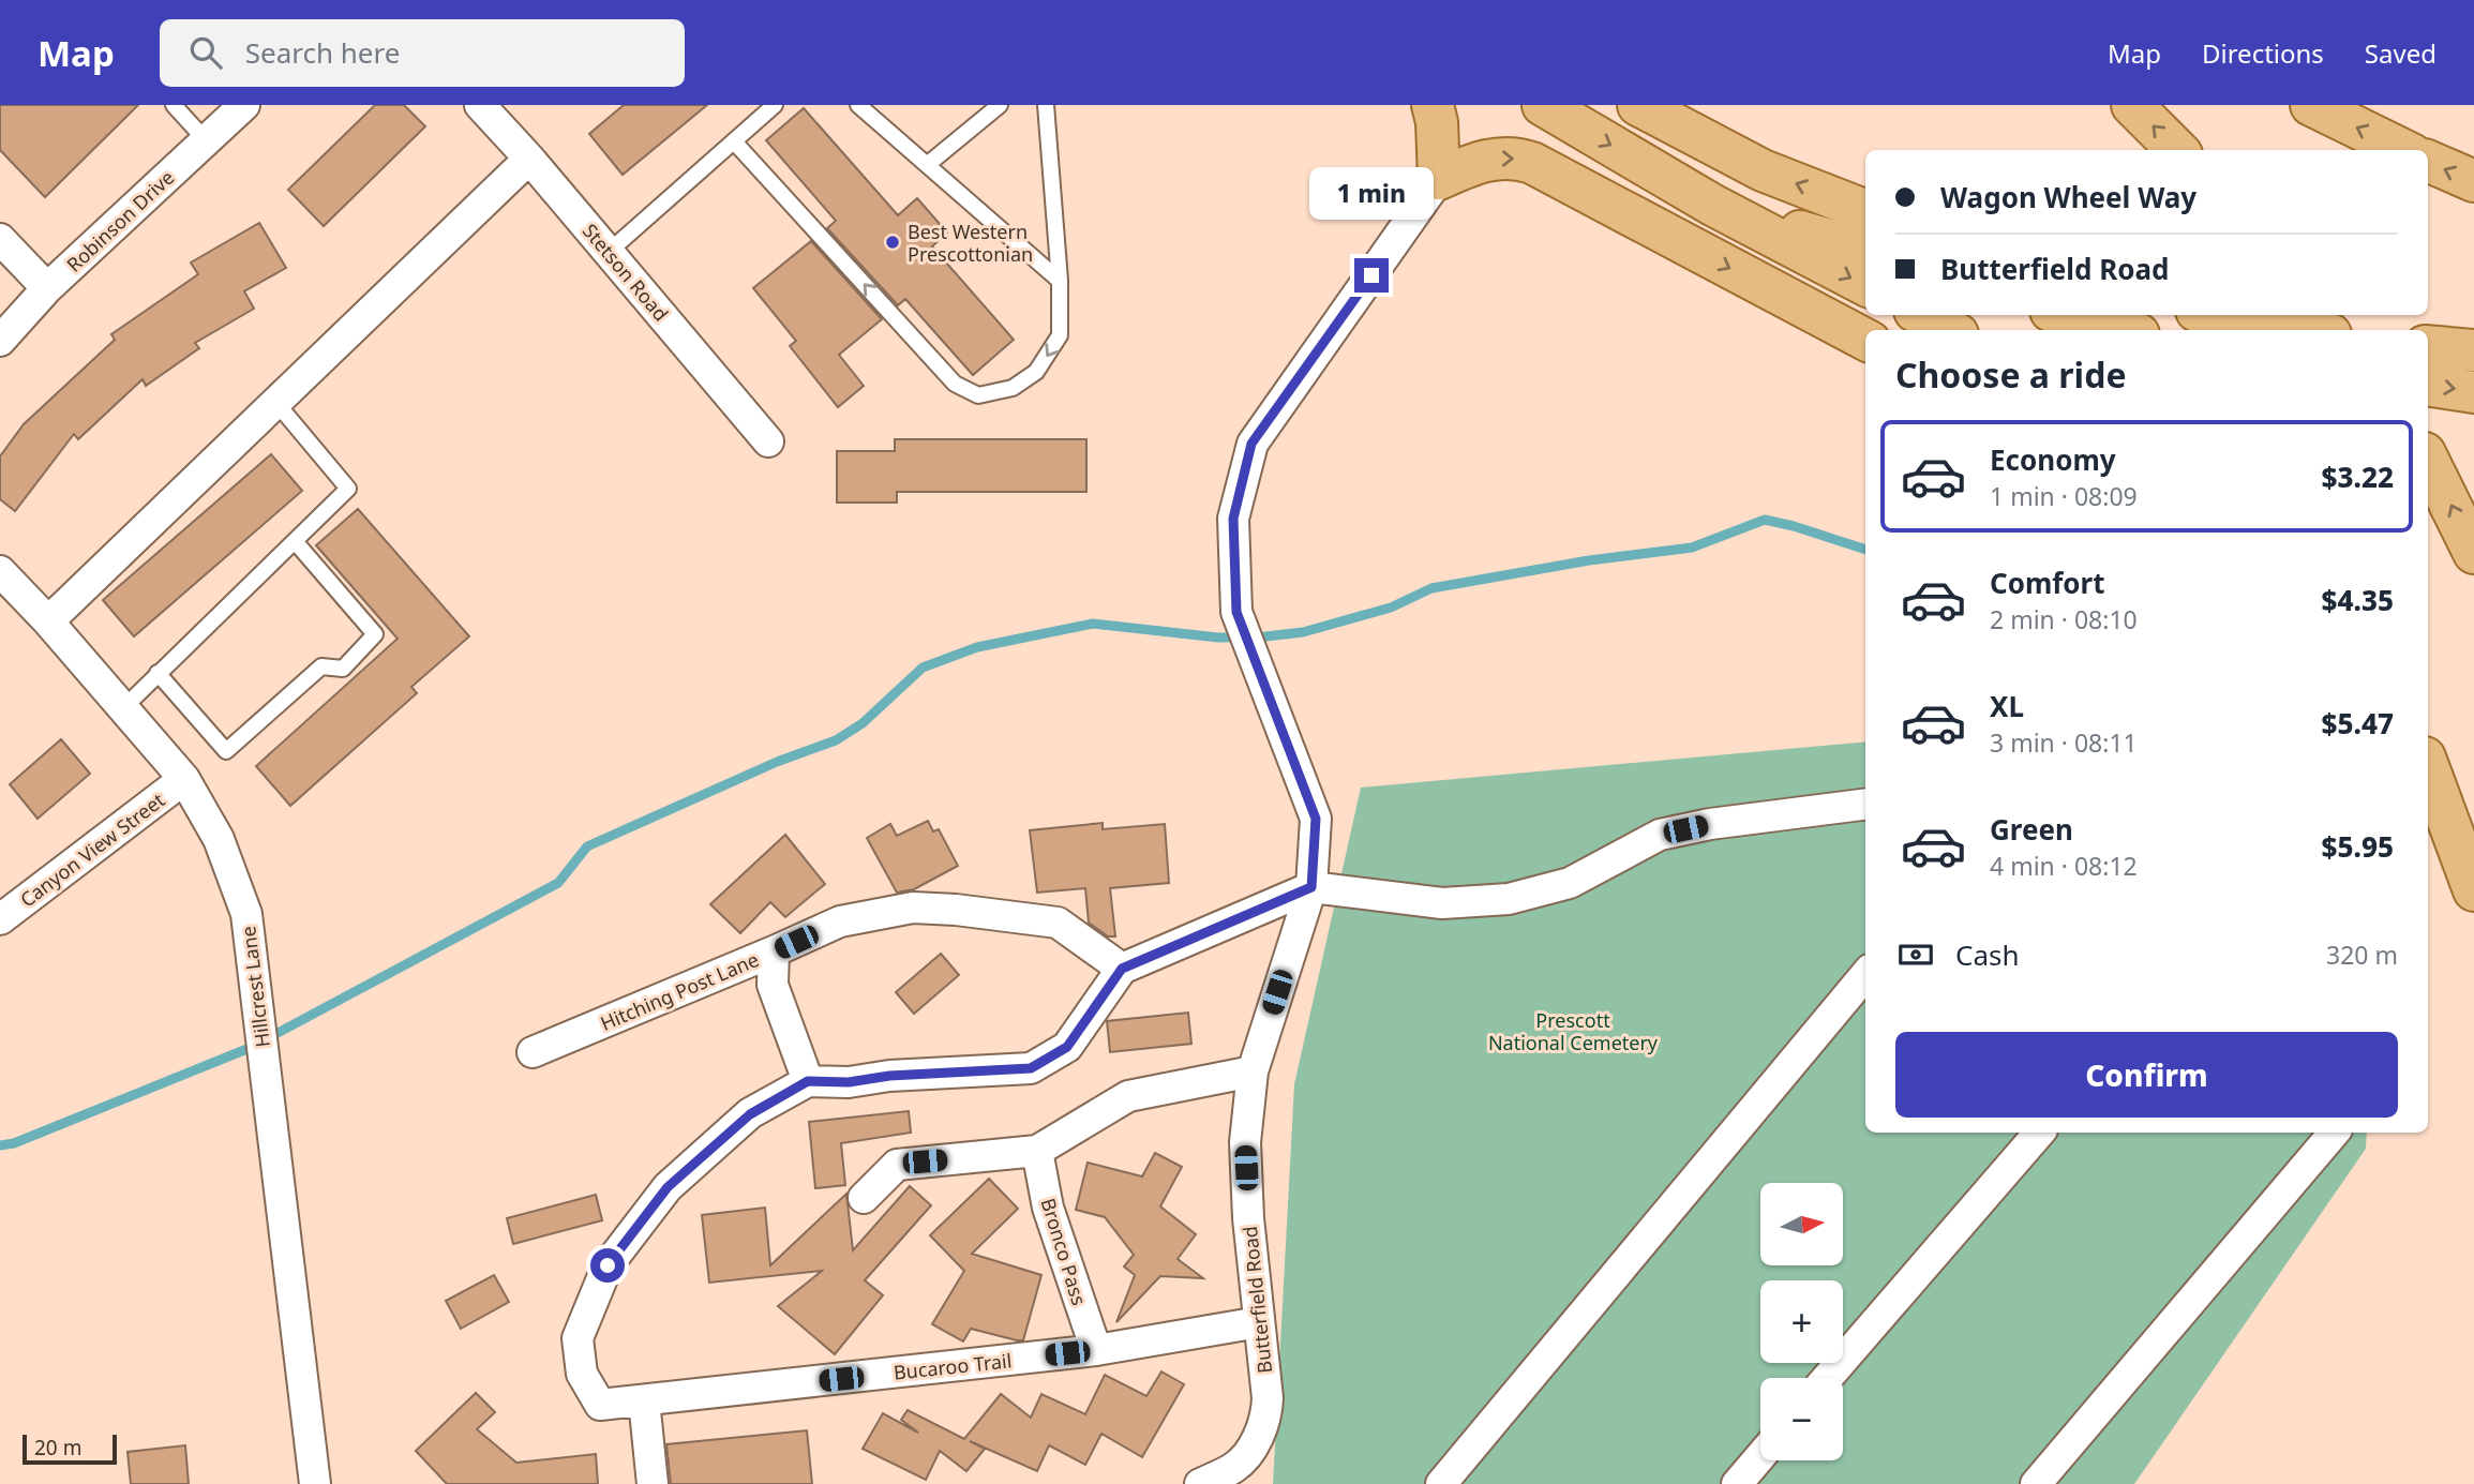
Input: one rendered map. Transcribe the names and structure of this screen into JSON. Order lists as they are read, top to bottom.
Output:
{
  "streets": {
    "street": [
      "Robinson Drive",
      "Stetson Road",
      "Canyon View Street",
      "Hillcrest Lane",
      "Hitching Post Lane",
      "Bronco Pass",
      "Butterfield Road",
      "Bucaroo Trail"
    ]
  },
  "crossings": [
    ["Canyon View Street", "Hillcrest Lane"],
    ["Bronco Pass", "Bucaroo Trail"],
    ["Butterfield Road", "Bucaroo Trail"]
  ],
  "parks": ["Prescott National Cemetery"],
  "places": ["Best Western Prescottonian"],
  "scale_bar": "20 m",
  "north": "right",
  "page": {
    "header": "Map",
    "search": "Search here",
    "nav": ["Map", "Directions", "Saved"],
    "banner": ["Wagon Wheel Way", "Butterfield Road"],
    "bubble": "1 min",
    "heading": "Choose a ride",
    "list": [
      {
        "name": "Economy",
        "note": "1 min · 08:09",
        "value": "$3.22"
      },
      {
        "name": "Comfort",
        "note": "2 min · 08:10",
        "value": "$4.35"
      },
      {
        "name": "XL",
        "note": "3 min · 08:11",
        "value": "$5.47"
      },
      {
        "name": "Green",
        "note": "4 min · 08:12",
        "value": "$5.95"
      }
    ],
    "pay": ["Cash", "320 m"],
    "buttons": "Confirm",
    "map_buttons": ["+", "−"],
    "scale": "20 m"
  }
}
